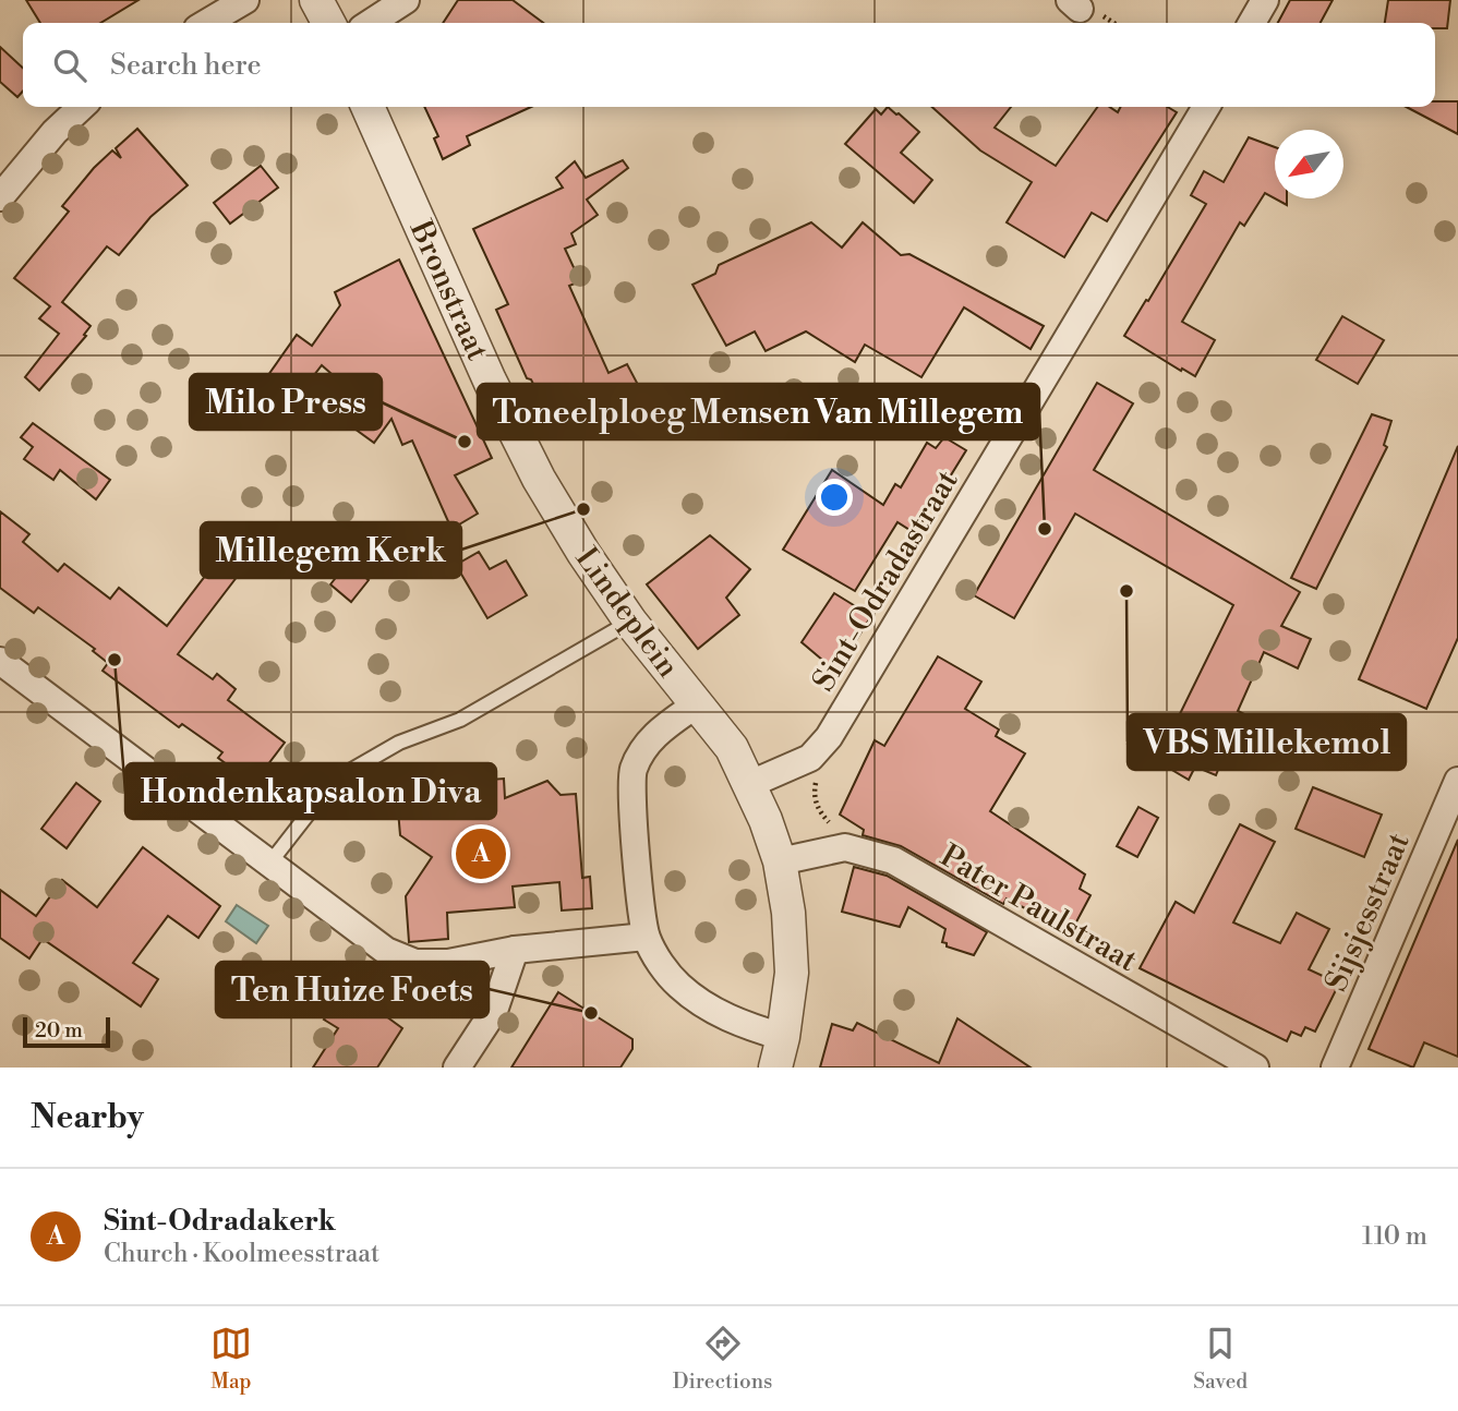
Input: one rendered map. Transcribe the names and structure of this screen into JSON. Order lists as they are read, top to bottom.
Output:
{
  "streets": {
    "street": [
      "Bronstraat",
      "Sint-Odradastraat",
      "Lindeplein",
      "Pater Paulstraat",
      "Sijsjesstraat"
    ]
  },
  "crossings": [
    ["Bronstraat", "Lindeplein"],
    ["Sint-Odradastraat", "Lindeplein"],
    ["Lindeplein", "Pater Paulstraat"]
  ],
  "places": [
    "Milo Press",
    "Millegem Kerk",
    "Toneelploeg Mensen Van Millegem",
    "VBS Millekemol",
    "Hondenkapsalon Diva",
    "Ten Huize Foets"
  ],
  "scale_bar": "20 m",
  "north": "bottom left",
  "page": {
    "search": "Search here",
    "pins": "A",
    "scale": "20 m",
    "heading": "Nearby",
    "list": [
      {
        "mark": "A",
        "name": "Sint-Odradakerk",
        "note": "Church · Koolmeesstraat",
        "value": "110 m"
      }
    ],
    "nav": ["Map", "Directions", "Saved"]
  }
}
